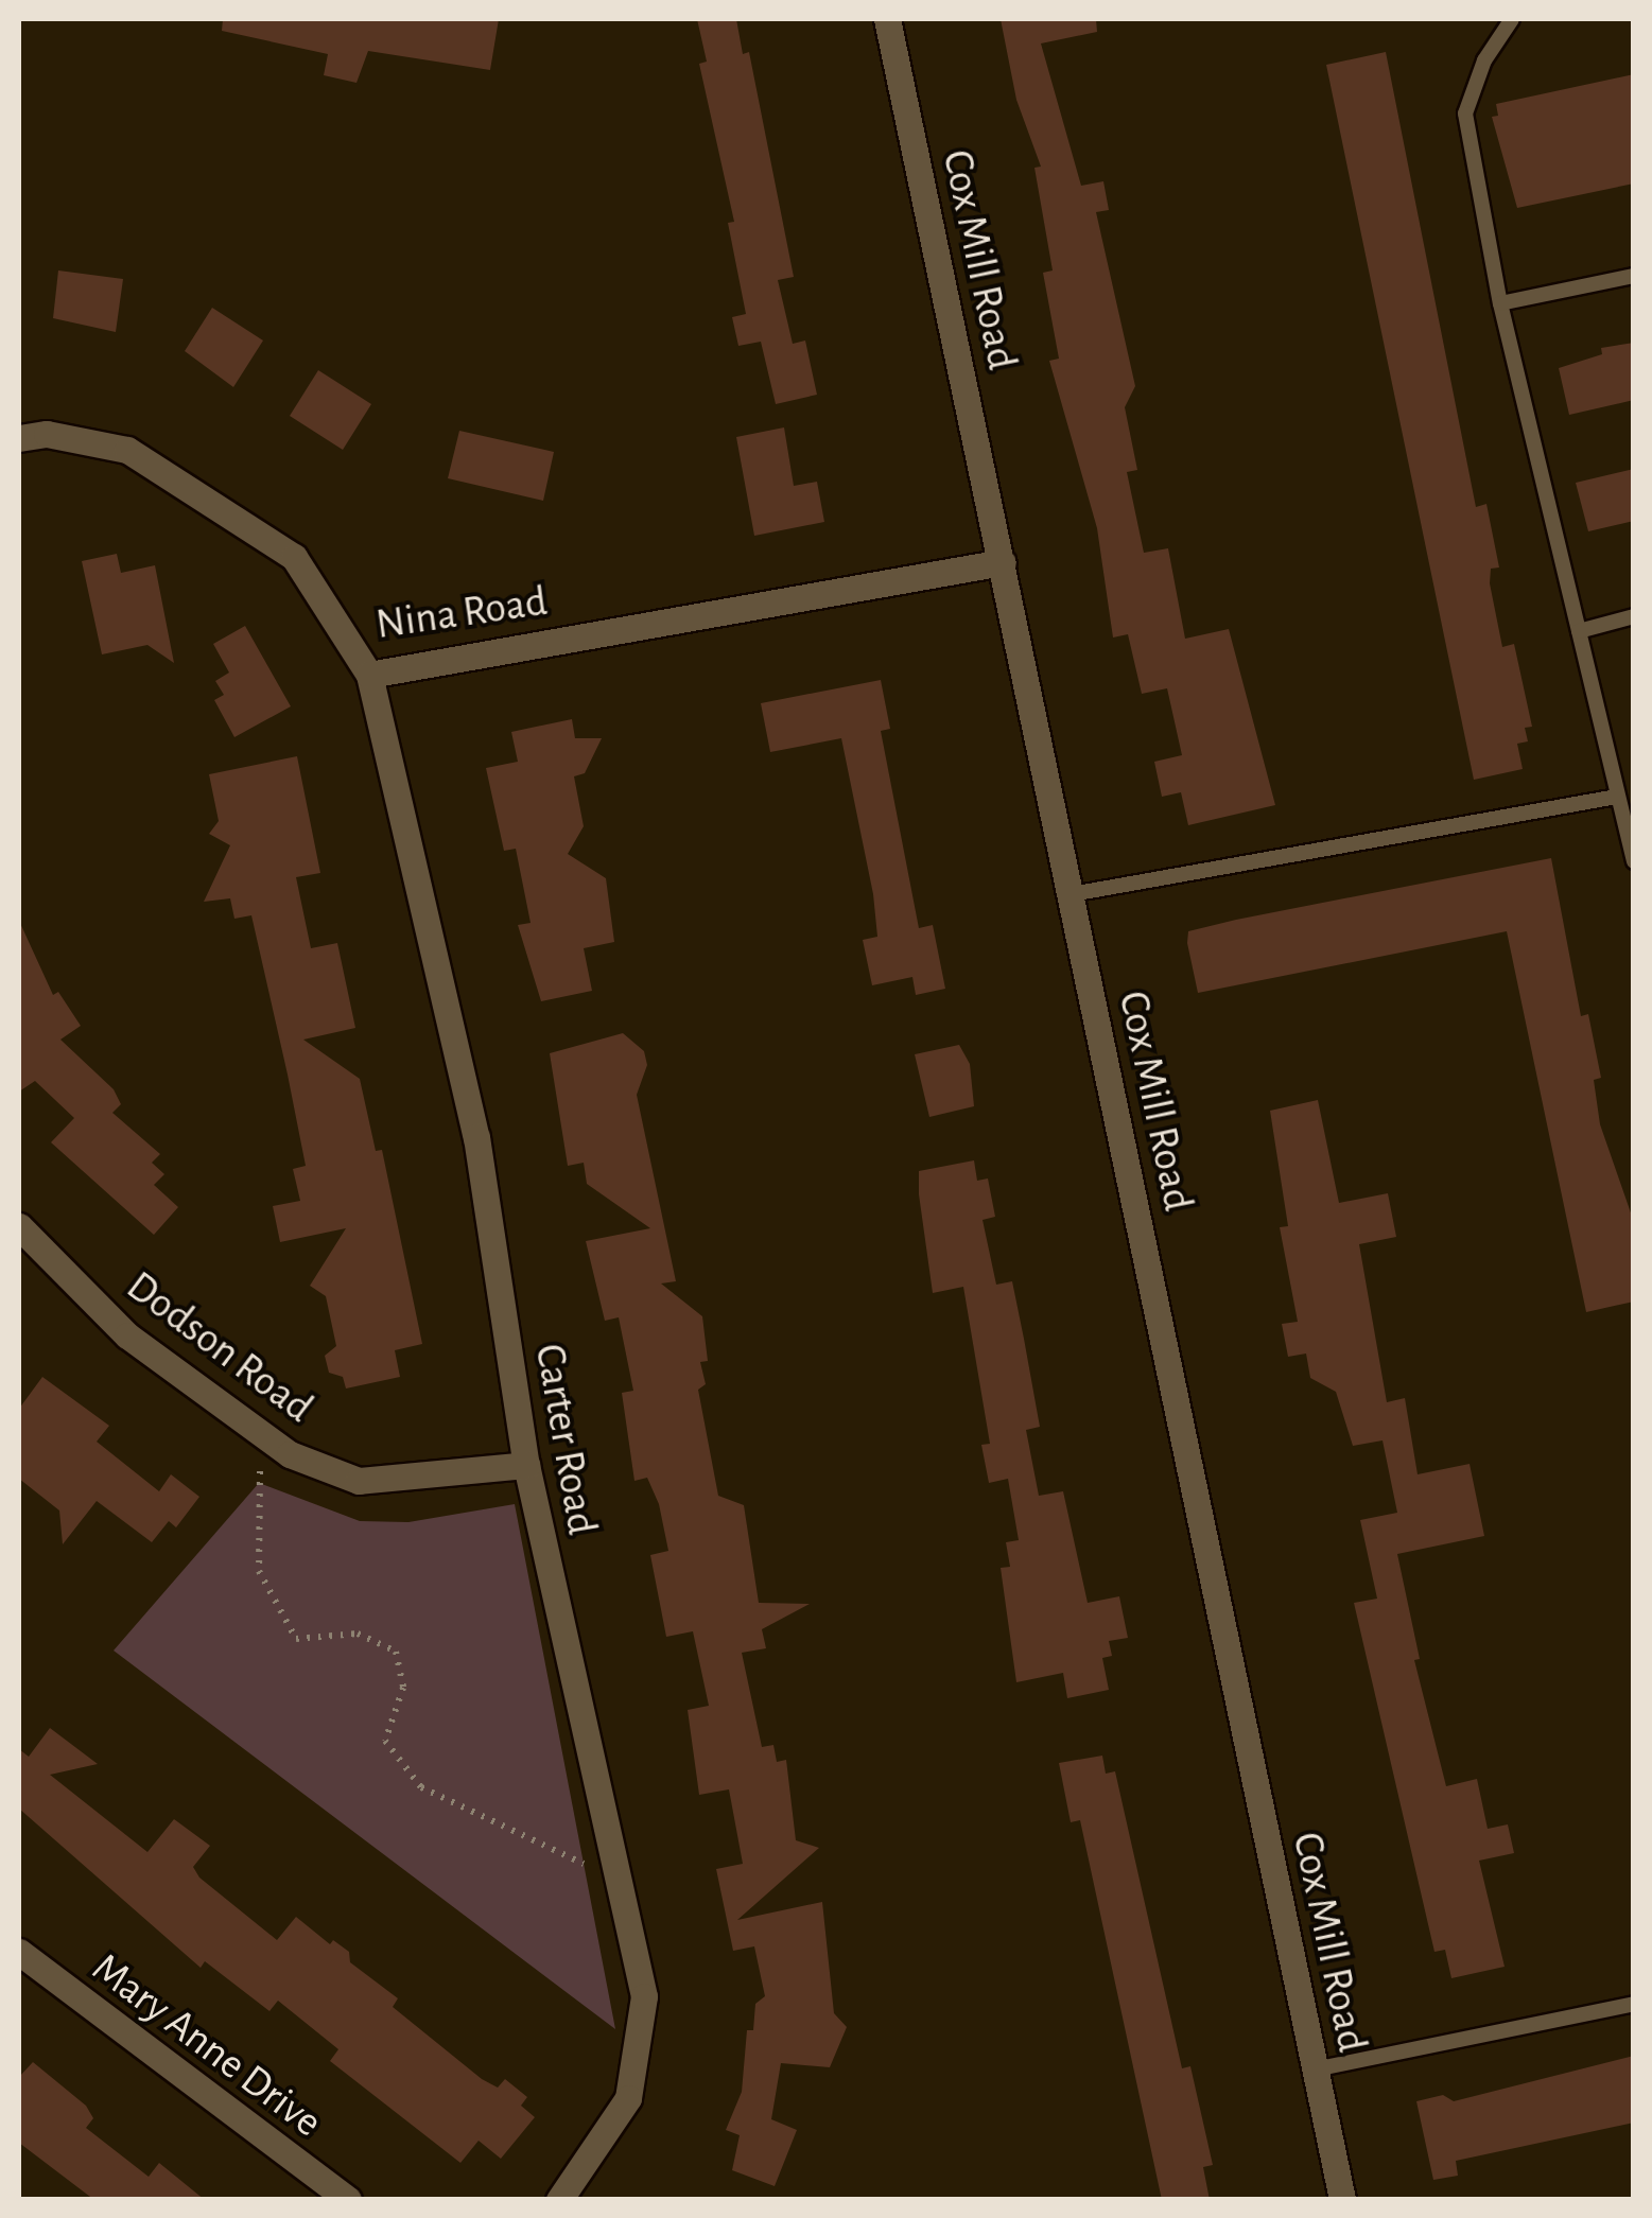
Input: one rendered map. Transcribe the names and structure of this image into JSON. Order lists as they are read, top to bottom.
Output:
{
  "streets": {
    "street": [
      "Cox Mill Road",
      "Nina Road",
      "Dodson Road",
      "Carter Road",
      "Mary Anne Drive"
    ]
  },
  "crossings": [
    ["Cox Mill Road", "Nina Road"],
    ["Nina Road", "Carter Road"],
    ["Dodson Road", "Carter Road"]
  ]
}
